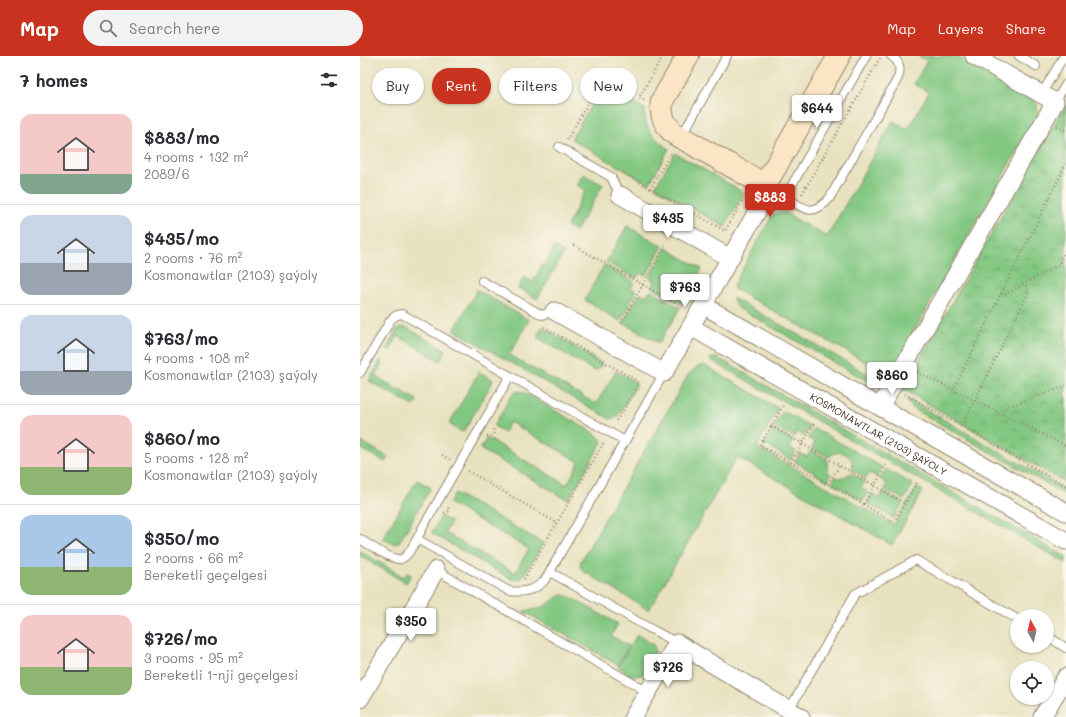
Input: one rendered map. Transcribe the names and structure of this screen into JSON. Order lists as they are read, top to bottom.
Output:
{
  "streets": {
    "street": ["KOSMONAWTLAR (2103) ŞAÝOLY"]
  },
  "north": "top",
  "page": {
    "header": "Map",
    "search": "Search here",
    "nav": ["Map", "Layers", "Share"],
    "heading": "7 homes",
    "chip": [
      "Buy",
      "Rent",
      "Filters",
      "New"
    ],
    "price": [
      "$644",
      "$883",
      "$435",
      "$763",
      "$860",
      "$350",
      "$726"
    ],
    "list": [
      {
        "name": "$883/mo",
        "note": "4 rooms · 132 m² · 2089/6"
      },
      {
        "name": "$435/mo",
        "note": "2 rooms · 76 m² · Kosmonawtlar (2103) şaýoly"
      },
      {
        "name": "$763/mo",
        "note": "4 rooms · 108 m² · Kosmonawtlar (2103) şaýoly"
      },
      {
        "name": "$860/mo",
        "note": "5 rooms · 128 m² · Kosmonawtlar (2103) şaýoly"
      },
      {
        "name": "$350/mo",
        "note": "2 rooms · 66 m² · Bereketli geçelgesi"
      },
      {
        "name": "$726/mo",
        "note": "3 rooms · 95 m² · Bereketli 1-nji geçelgesi"
      }
    ]
  }
}
